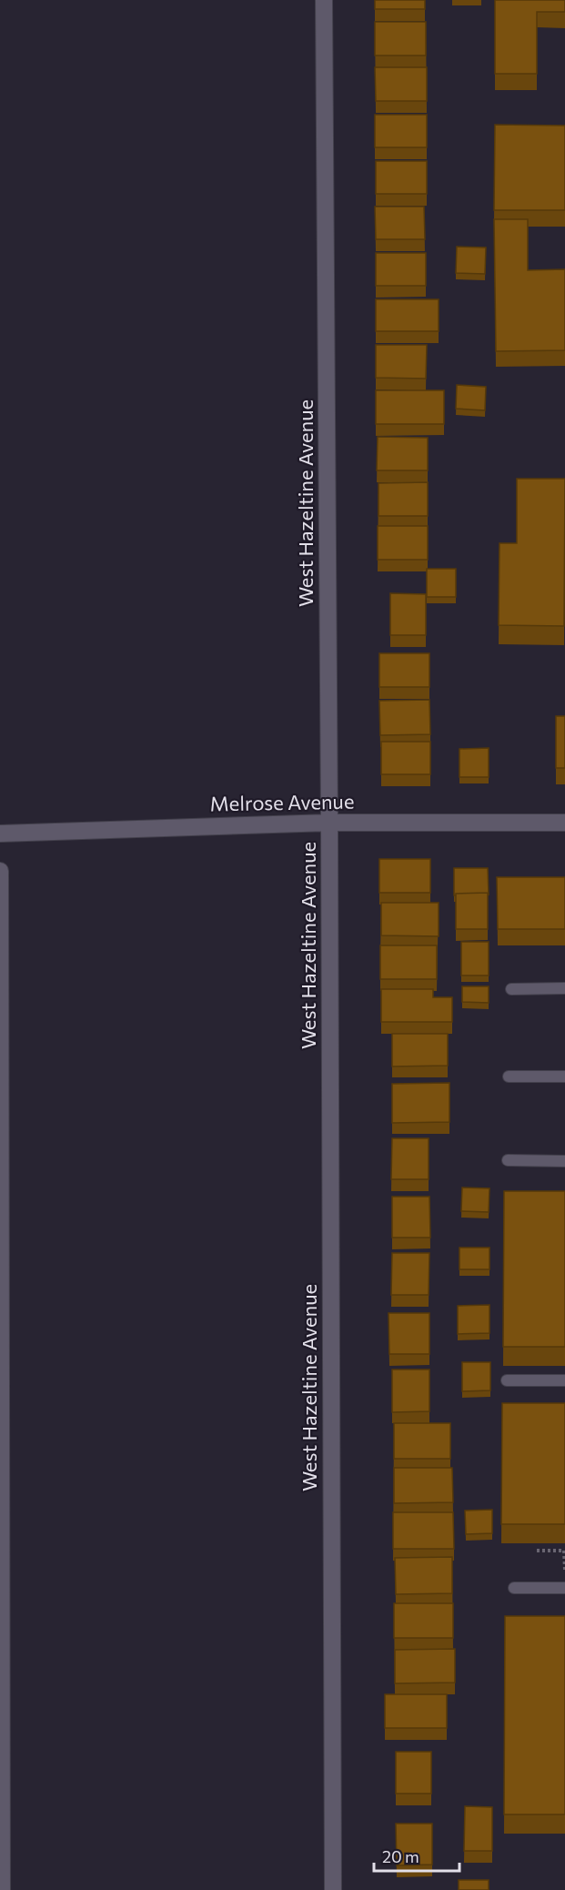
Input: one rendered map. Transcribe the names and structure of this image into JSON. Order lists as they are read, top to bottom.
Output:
{
  "streets": {
    "street": ["West Hazeltine Avenue", "Melrose Avenue"]
  },
  "crossings": [
    ["West Hazeltine Avenue", "Melrose Avenue"]
  ],
  "scale_bar": "20 m"
}
